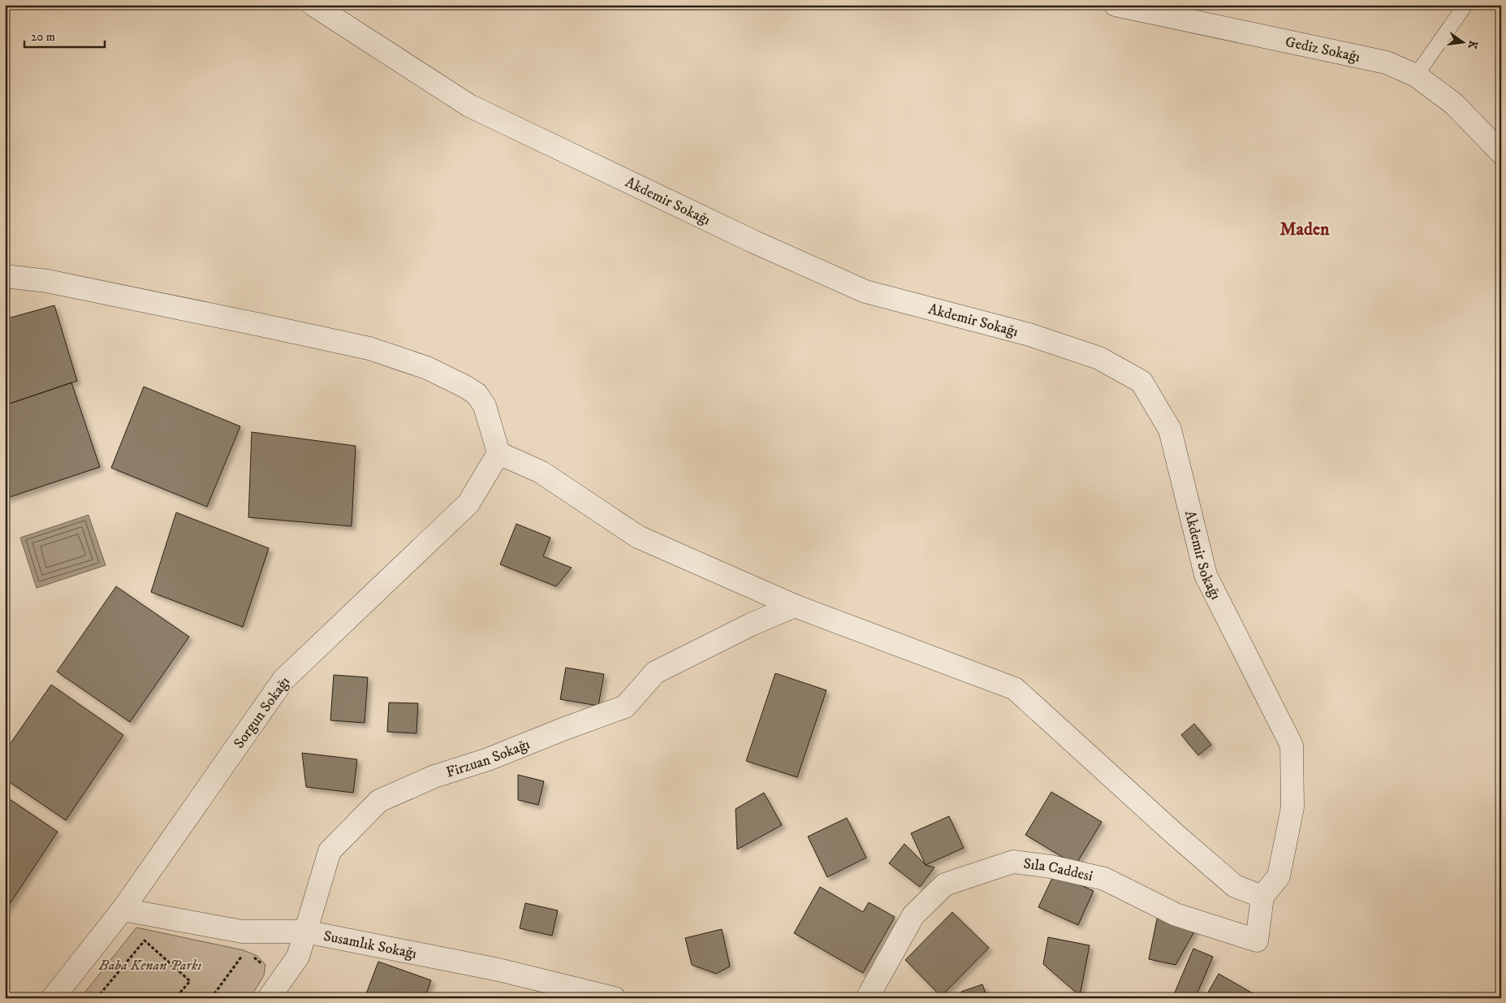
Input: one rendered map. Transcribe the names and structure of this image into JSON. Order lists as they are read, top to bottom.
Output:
{
  "streets": {
    "street": [
      "Gediz Sokağı",
      "Akdemir Sokağı",
      "Sorgun Sokağı",
      "Firzuan Sokağı",
      "Sıla Caddesi",
      "Susamlık Sokağı"
    ]
  },
  "crossings": [
    ["Akdemir Sokağı", "Sıla Caddesi"],
    ["Sorgun Sokağı", "Susamlık Sokağı"],
    ["Firzuan Sokağı", "Susamlık Sokağı"]
  ],
  "districts": ["Maden"],
  "parks": ["Baba Kenan Parkı"],
  "scale_bar": "20 m",
  "north": "right"
}
